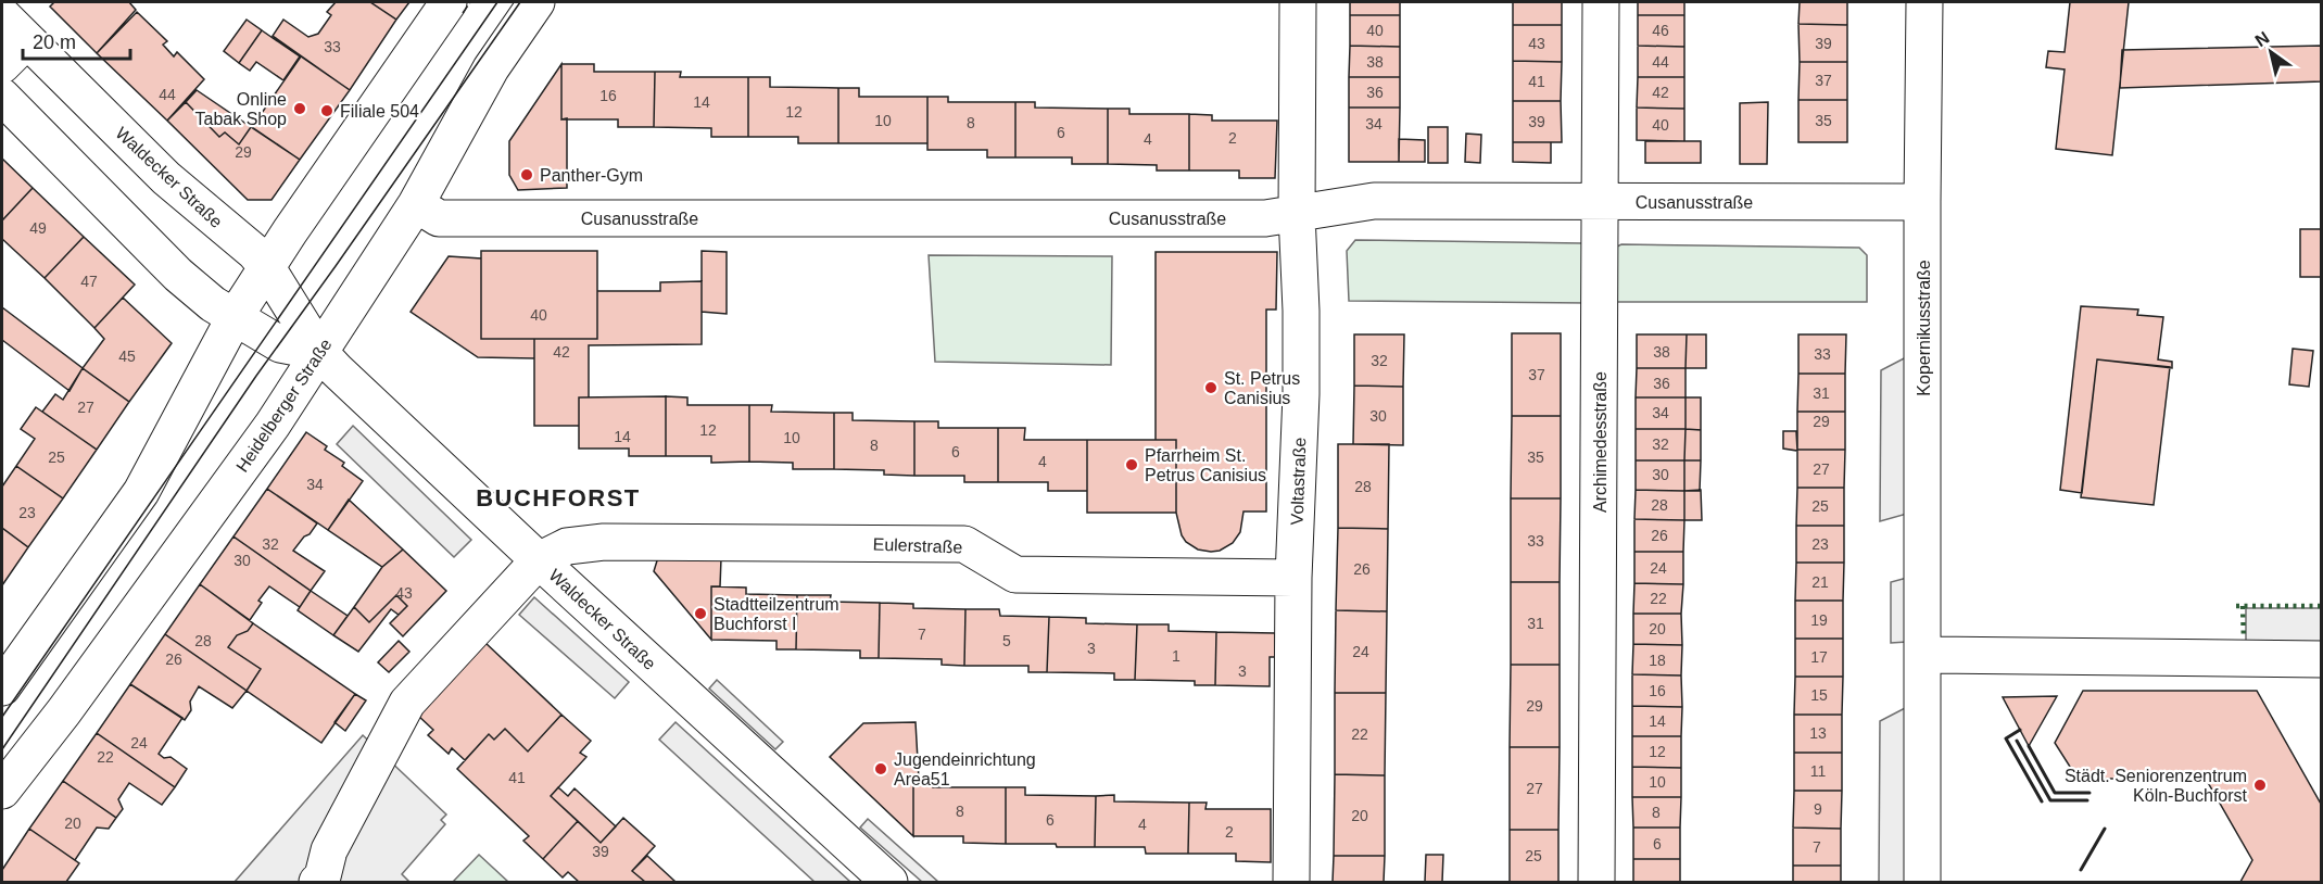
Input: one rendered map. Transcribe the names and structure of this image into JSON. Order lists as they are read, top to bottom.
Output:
{
  "streets": {
    "street": [
      "Waldecker Straße",
      "Cusanusstraße",
      "Kopernikusstraße",
      "Heidelberger Straße",
      "Archimedesstraße",
      "Voltastraße",
      "Eulerstraße"
    ]
  },
  "crossings": [
    ["Waldecker Straße", "Heidelberger Straße"],
    ["Waldecker Straße", "Eulerstraße"],
    ["Cusanusstraße", "Kopernikusstraße"],
    ["Cusanusstraße", "Heidelberger Straße"],
    ["Cusanusstraße", "Archimedesstraße"],
    ["Cusanusstraße", "Voltastraße"],
    ["Voltastraße", "Eulerstraße"]
  ],
  "districts": ["BUCHFORST"],
  "places": [
    "Online Tabak Shop",
    "Filiale 504",
    "Panther-Gym",
    "St. Petrus Canisius",
    "Pfarrheim St. Petrus Canisius",
    "Stadtteilzentrum Buchforst I",
    "Jugendeinrichtung Area51",
    "Städt. Seniorenzentrum Köln-Buchforst"
  ],
  "house_numbers": [
    "40",
    "46",
    "43",
    "39",
    "33",
    "38",
    "44",
    "37",
    "41",
    "36",
    "42",
    "44",
    "16",
    "14",
    "12",
    "10",
    "35",
    "39",
    "8",
    "34",
    "40",
    "6",
    "2",
    "4",
    "29",
    "49",
    "47",
    "40",
    "42",
    "38",
    "33",
    "45",
    "32",
    "37",
    "36",
    "31",
    "27",
    "34",
    "30",
    "29",
    "12",
    "14",
    "10",
    "32",
    "8",
    "6",
    "25",
    "35",
    "4",
    "27",
    "30",
    "34",
    "28",
    "28",
    "25",
    "23",
    "26",
    "33",
    "32",
    "23",
    "30",
    "24",
    "26",
    "21",
    "43",
    "22",
    "19",
    "31",
    "20",
    "7",
    "28",
    "5",
    "3",
    "24",
    "1",
    "17",
    "26",
    "18",
    "3",
    "16",
    "15",
    "29",
    "14",
    "13",
    "22",
    "24",
    "12",
    "22",
    "11",
    "41",
    "10",
    "27",
    "9",
    "8",
    "8",
    "20",
    "6",
    "20",
    "4",
    "2",
    "6",
    "7",
    "39",
    "25"
  ],
  "scale_bar": "20 m",
  "north": "top left"
}
